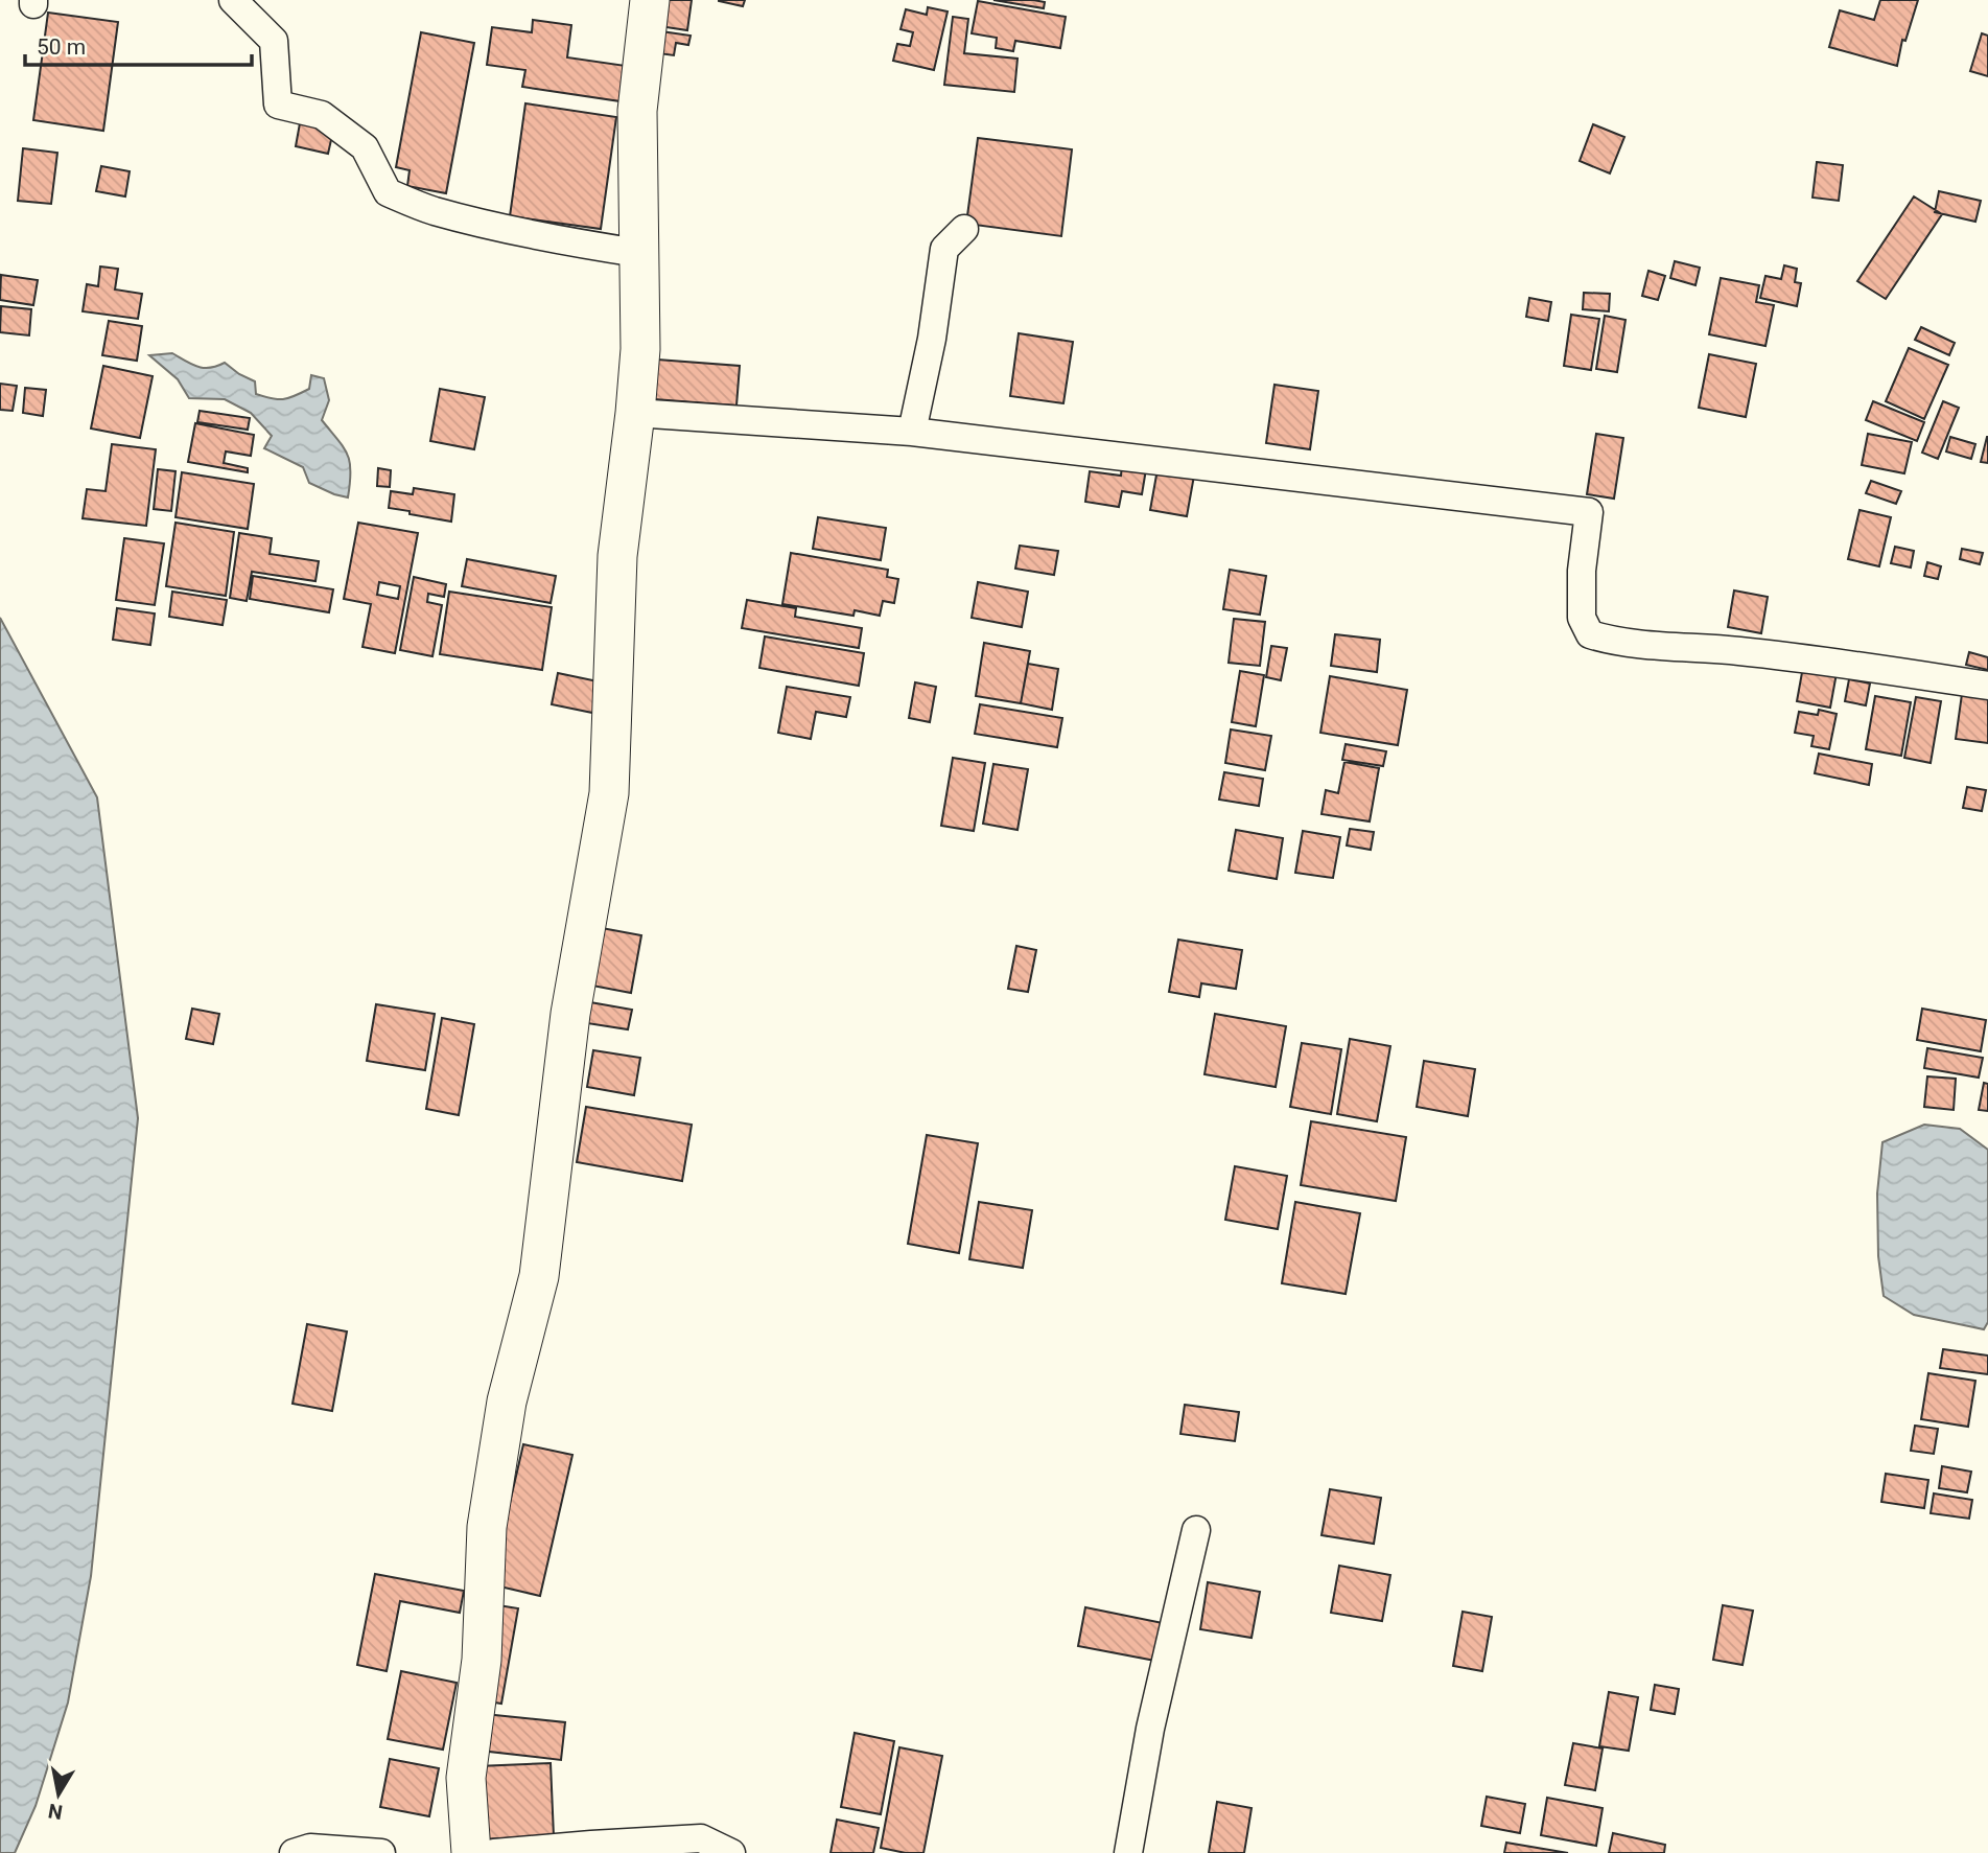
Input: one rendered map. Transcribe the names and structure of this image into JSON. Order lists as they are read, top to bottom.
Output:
{
  "scale_bar": "50 m",
  "north": "bottom"
}
